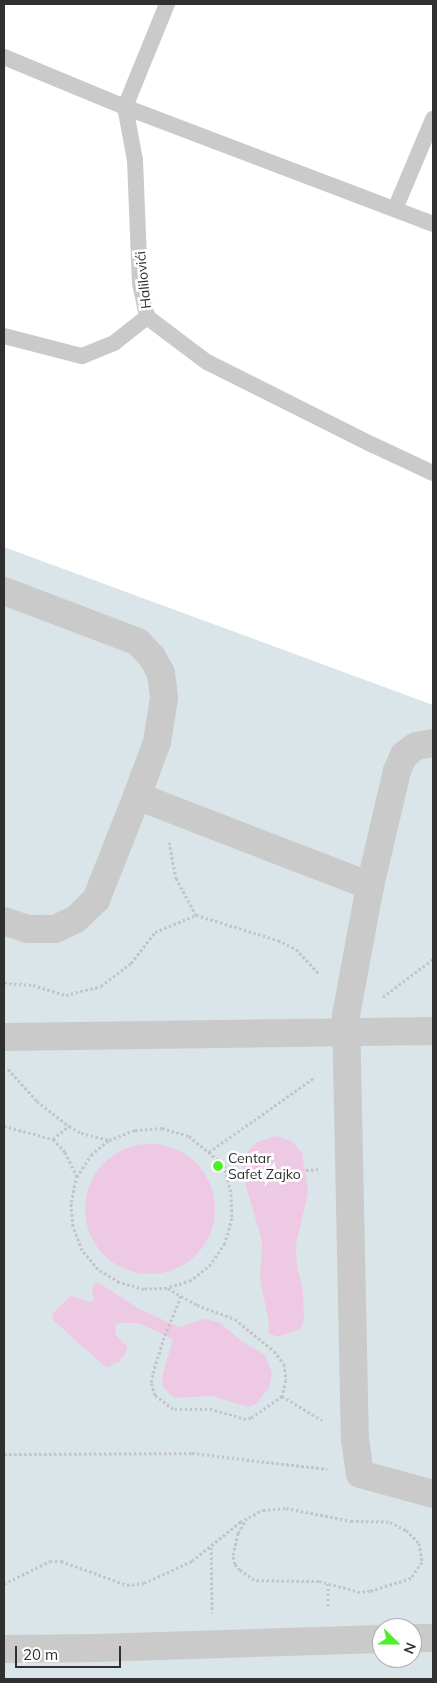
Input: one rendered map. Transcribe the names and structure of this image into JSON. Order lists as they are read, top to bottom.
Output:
{
  "streets": {
    "lane": ["Halilovići"]
  },
  "places": ["Centar Safet Zajko"],
  "scale_bar": "20 m",
  "north": "right"
}
